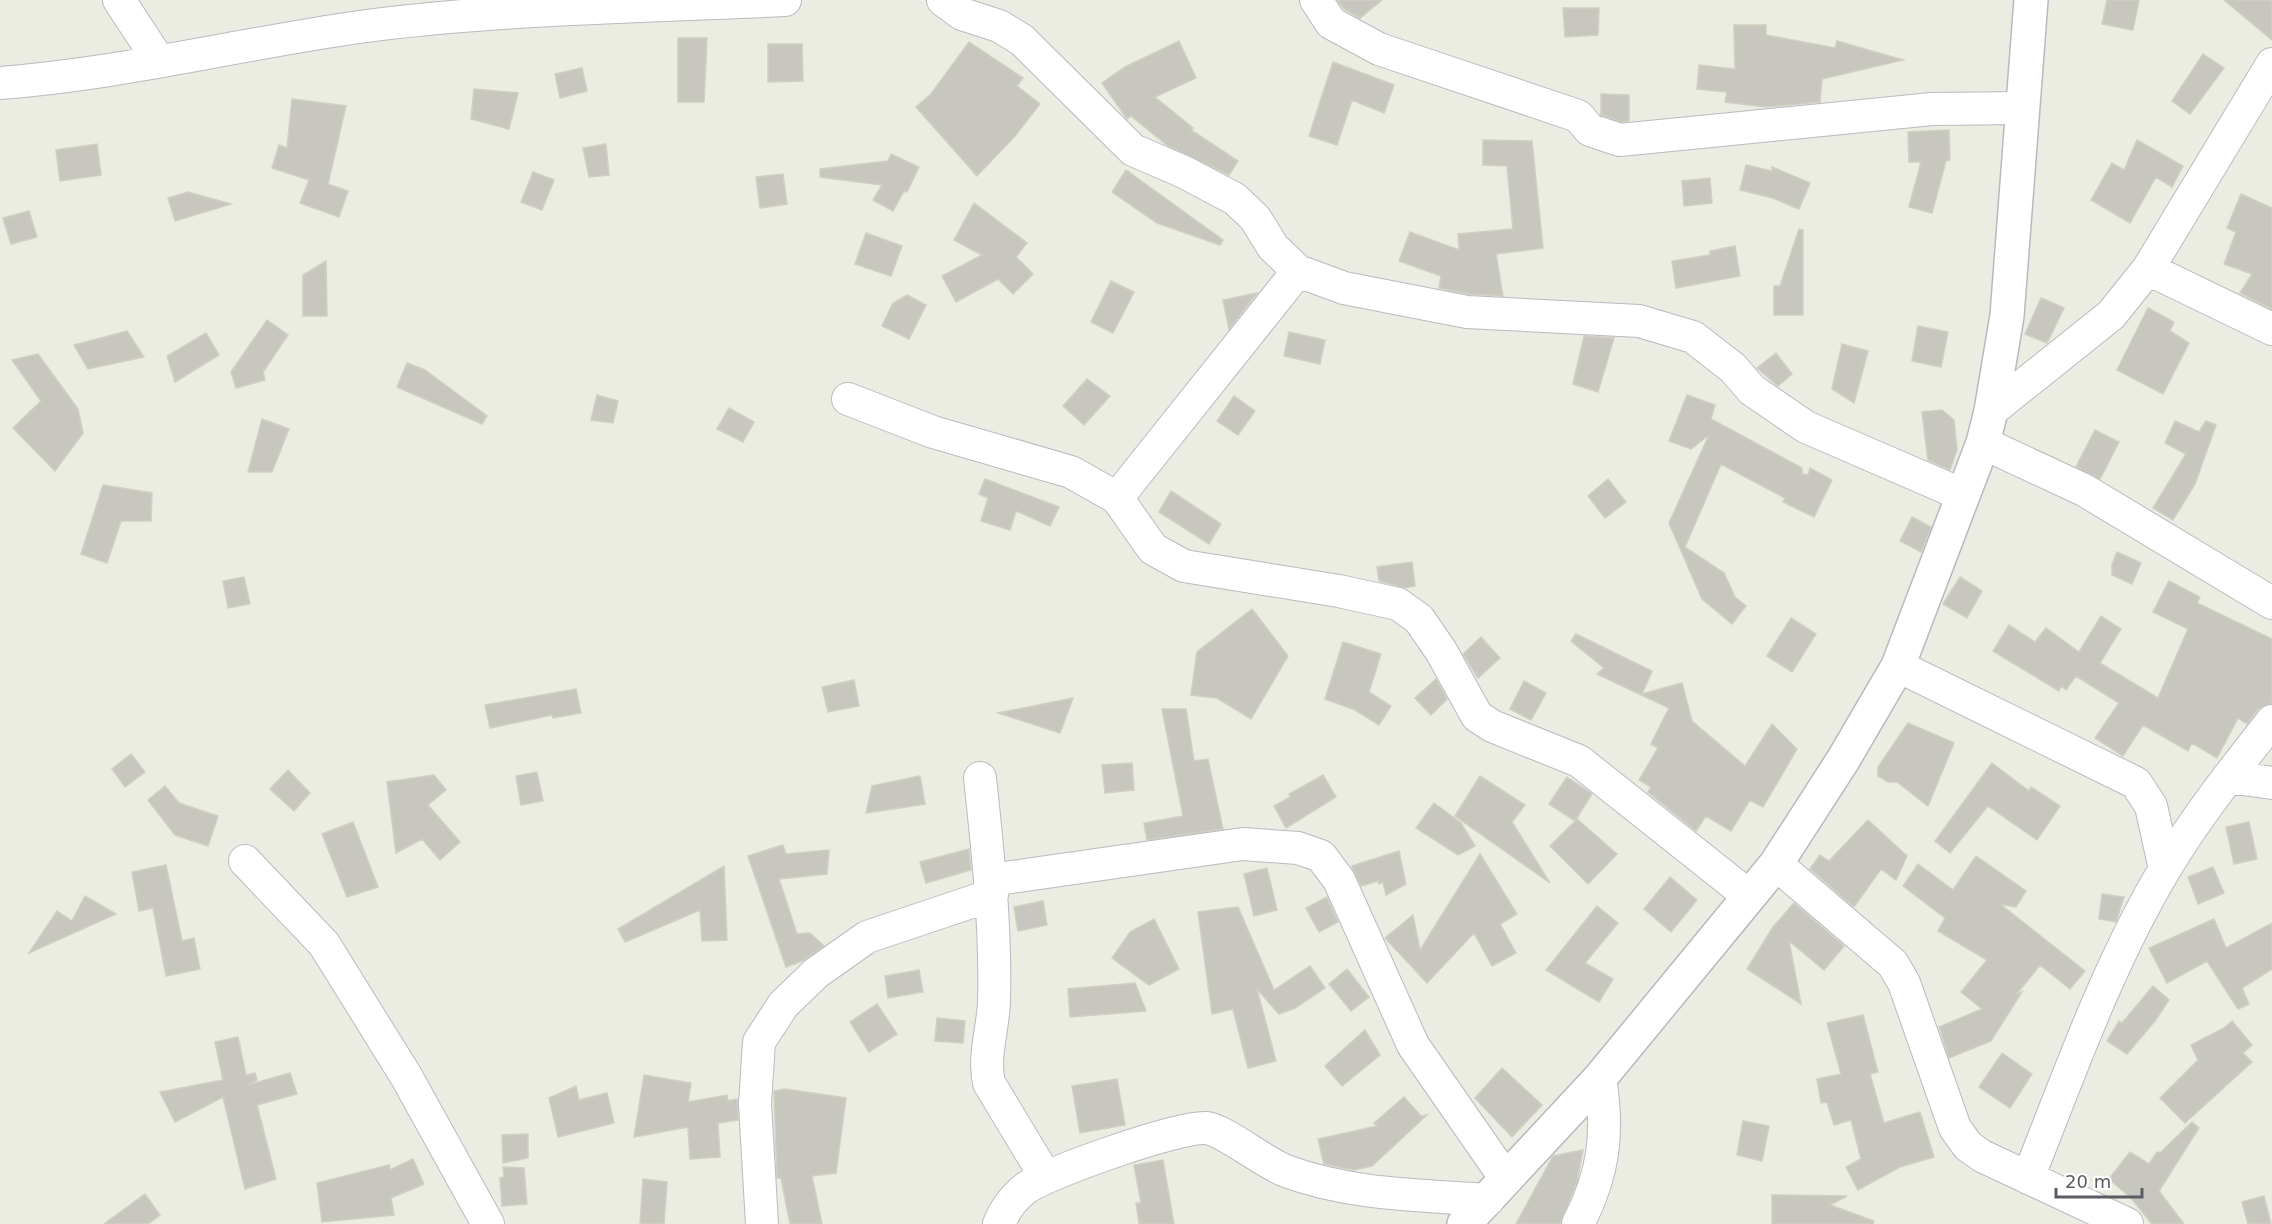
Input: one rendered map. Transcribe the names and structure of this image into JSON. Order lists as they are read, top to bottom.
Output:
{
  "scale_bar": "20 m"
}
